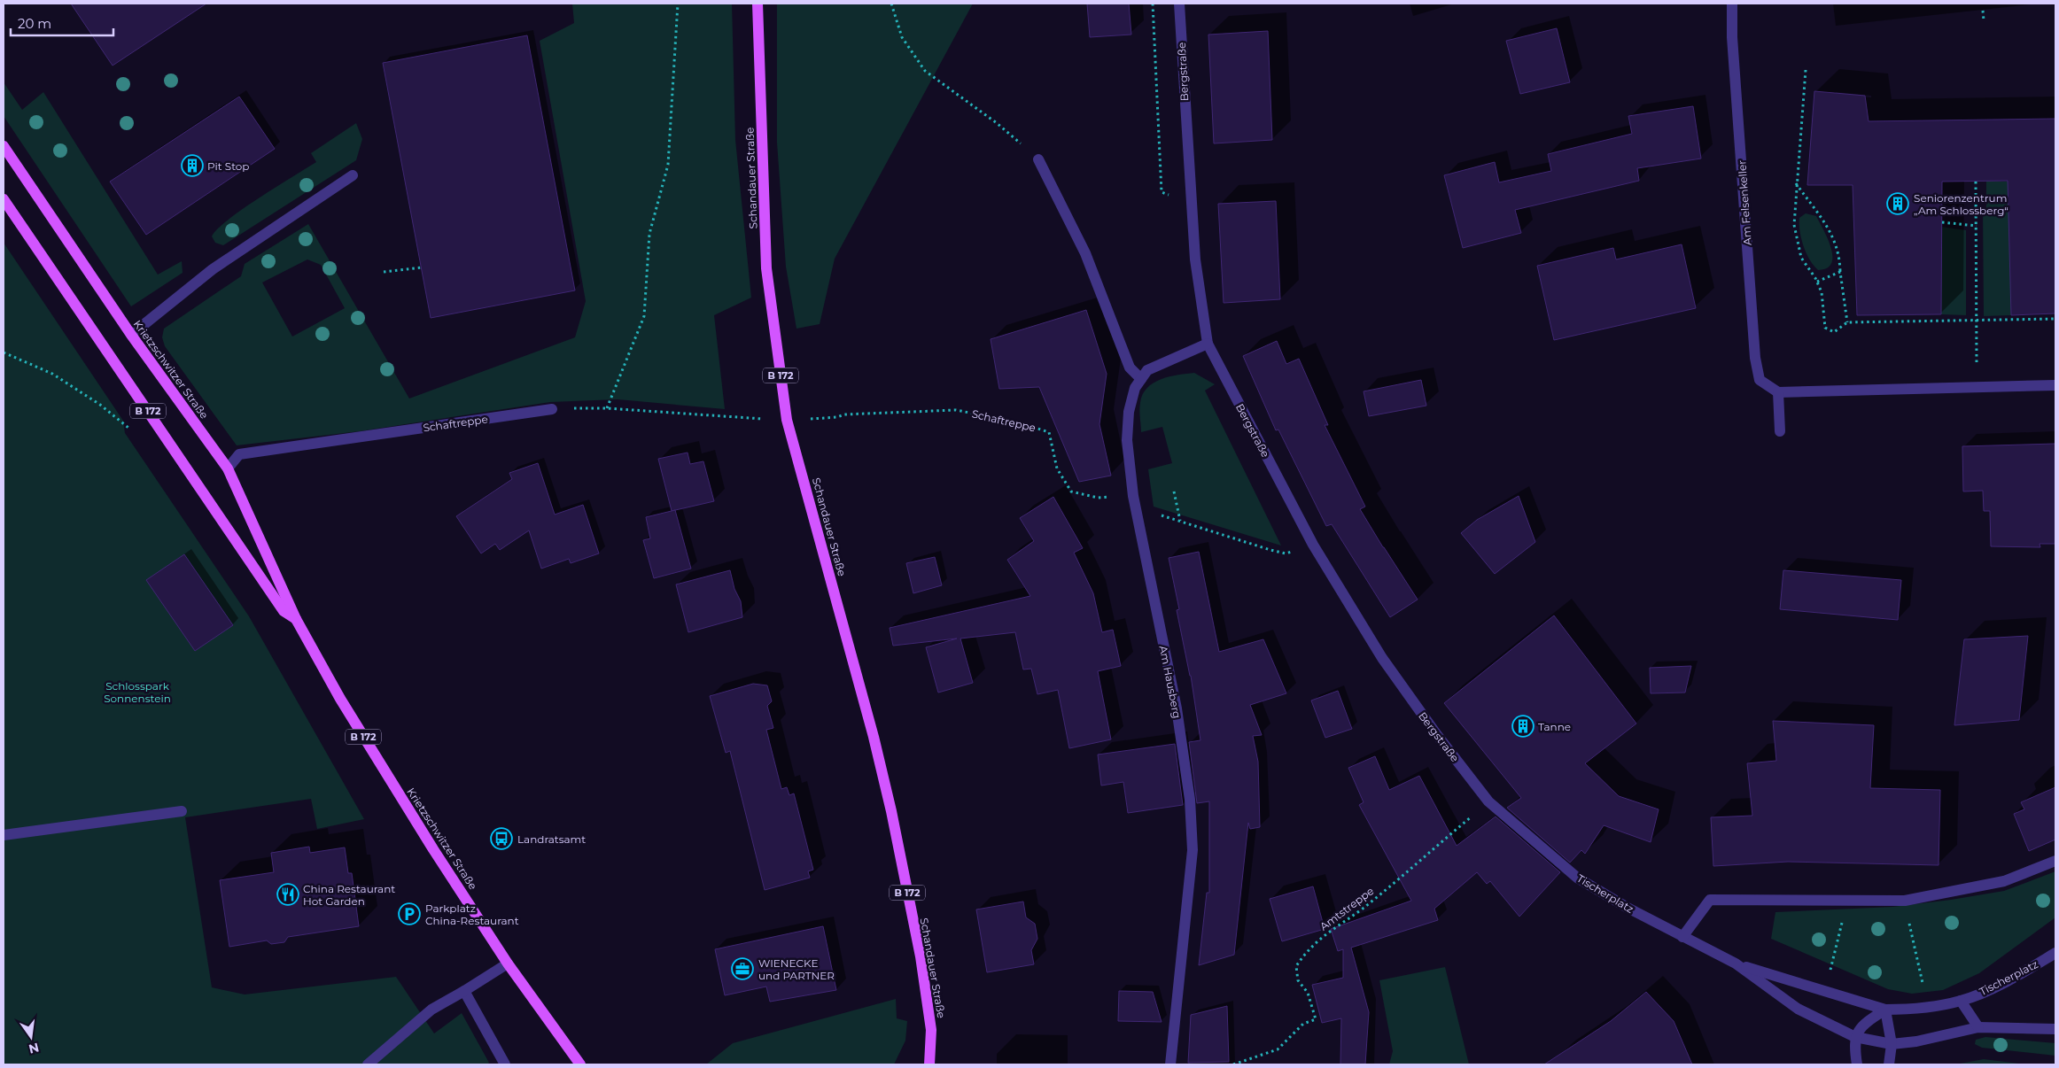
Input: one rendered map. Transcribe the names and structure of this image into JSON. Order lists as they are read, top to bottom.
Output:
{
  "streets": {
    "main road": ["Schandauer Straße", "Krietzschwitzer Straße", "B 172"],
    "street": [
      "Bergstraße",
      "Am Felsenkeller",
      "Schaftreppe",
      "Am Hausberg",
      "Tischerplatz"
    ],
    "path": ["Amtstreppe"]
  },
  "crossings": [
    ["Bergstraße", "Am Hausberg"],
    ["Bergstraße", "Tischerplatz"],
    ["Bergstraße", "Amtstreppe"],
    ["Krietzschwitzer Straße", "Schaftreppe"],
    ["Tischerplatz", "Amtstreppe"]
  ],
  "parks": ["Schlosspark Sonnenstein"],
  "places": {
    "building": ["Pit Stop", "Seniorenzentrum „Am Schlossberg“", "Tanne"],
    "bus stop": ["Landratsamt"],
    "restaurant": ["China Restaurant Hot Garden"],
    "parking": ["Parkplatz China-Restaurant"],
    "office": ["WIENECKE und PARTNER"]
  },
  "scale_bar": "20 m",
  "north": "bottom"
}
